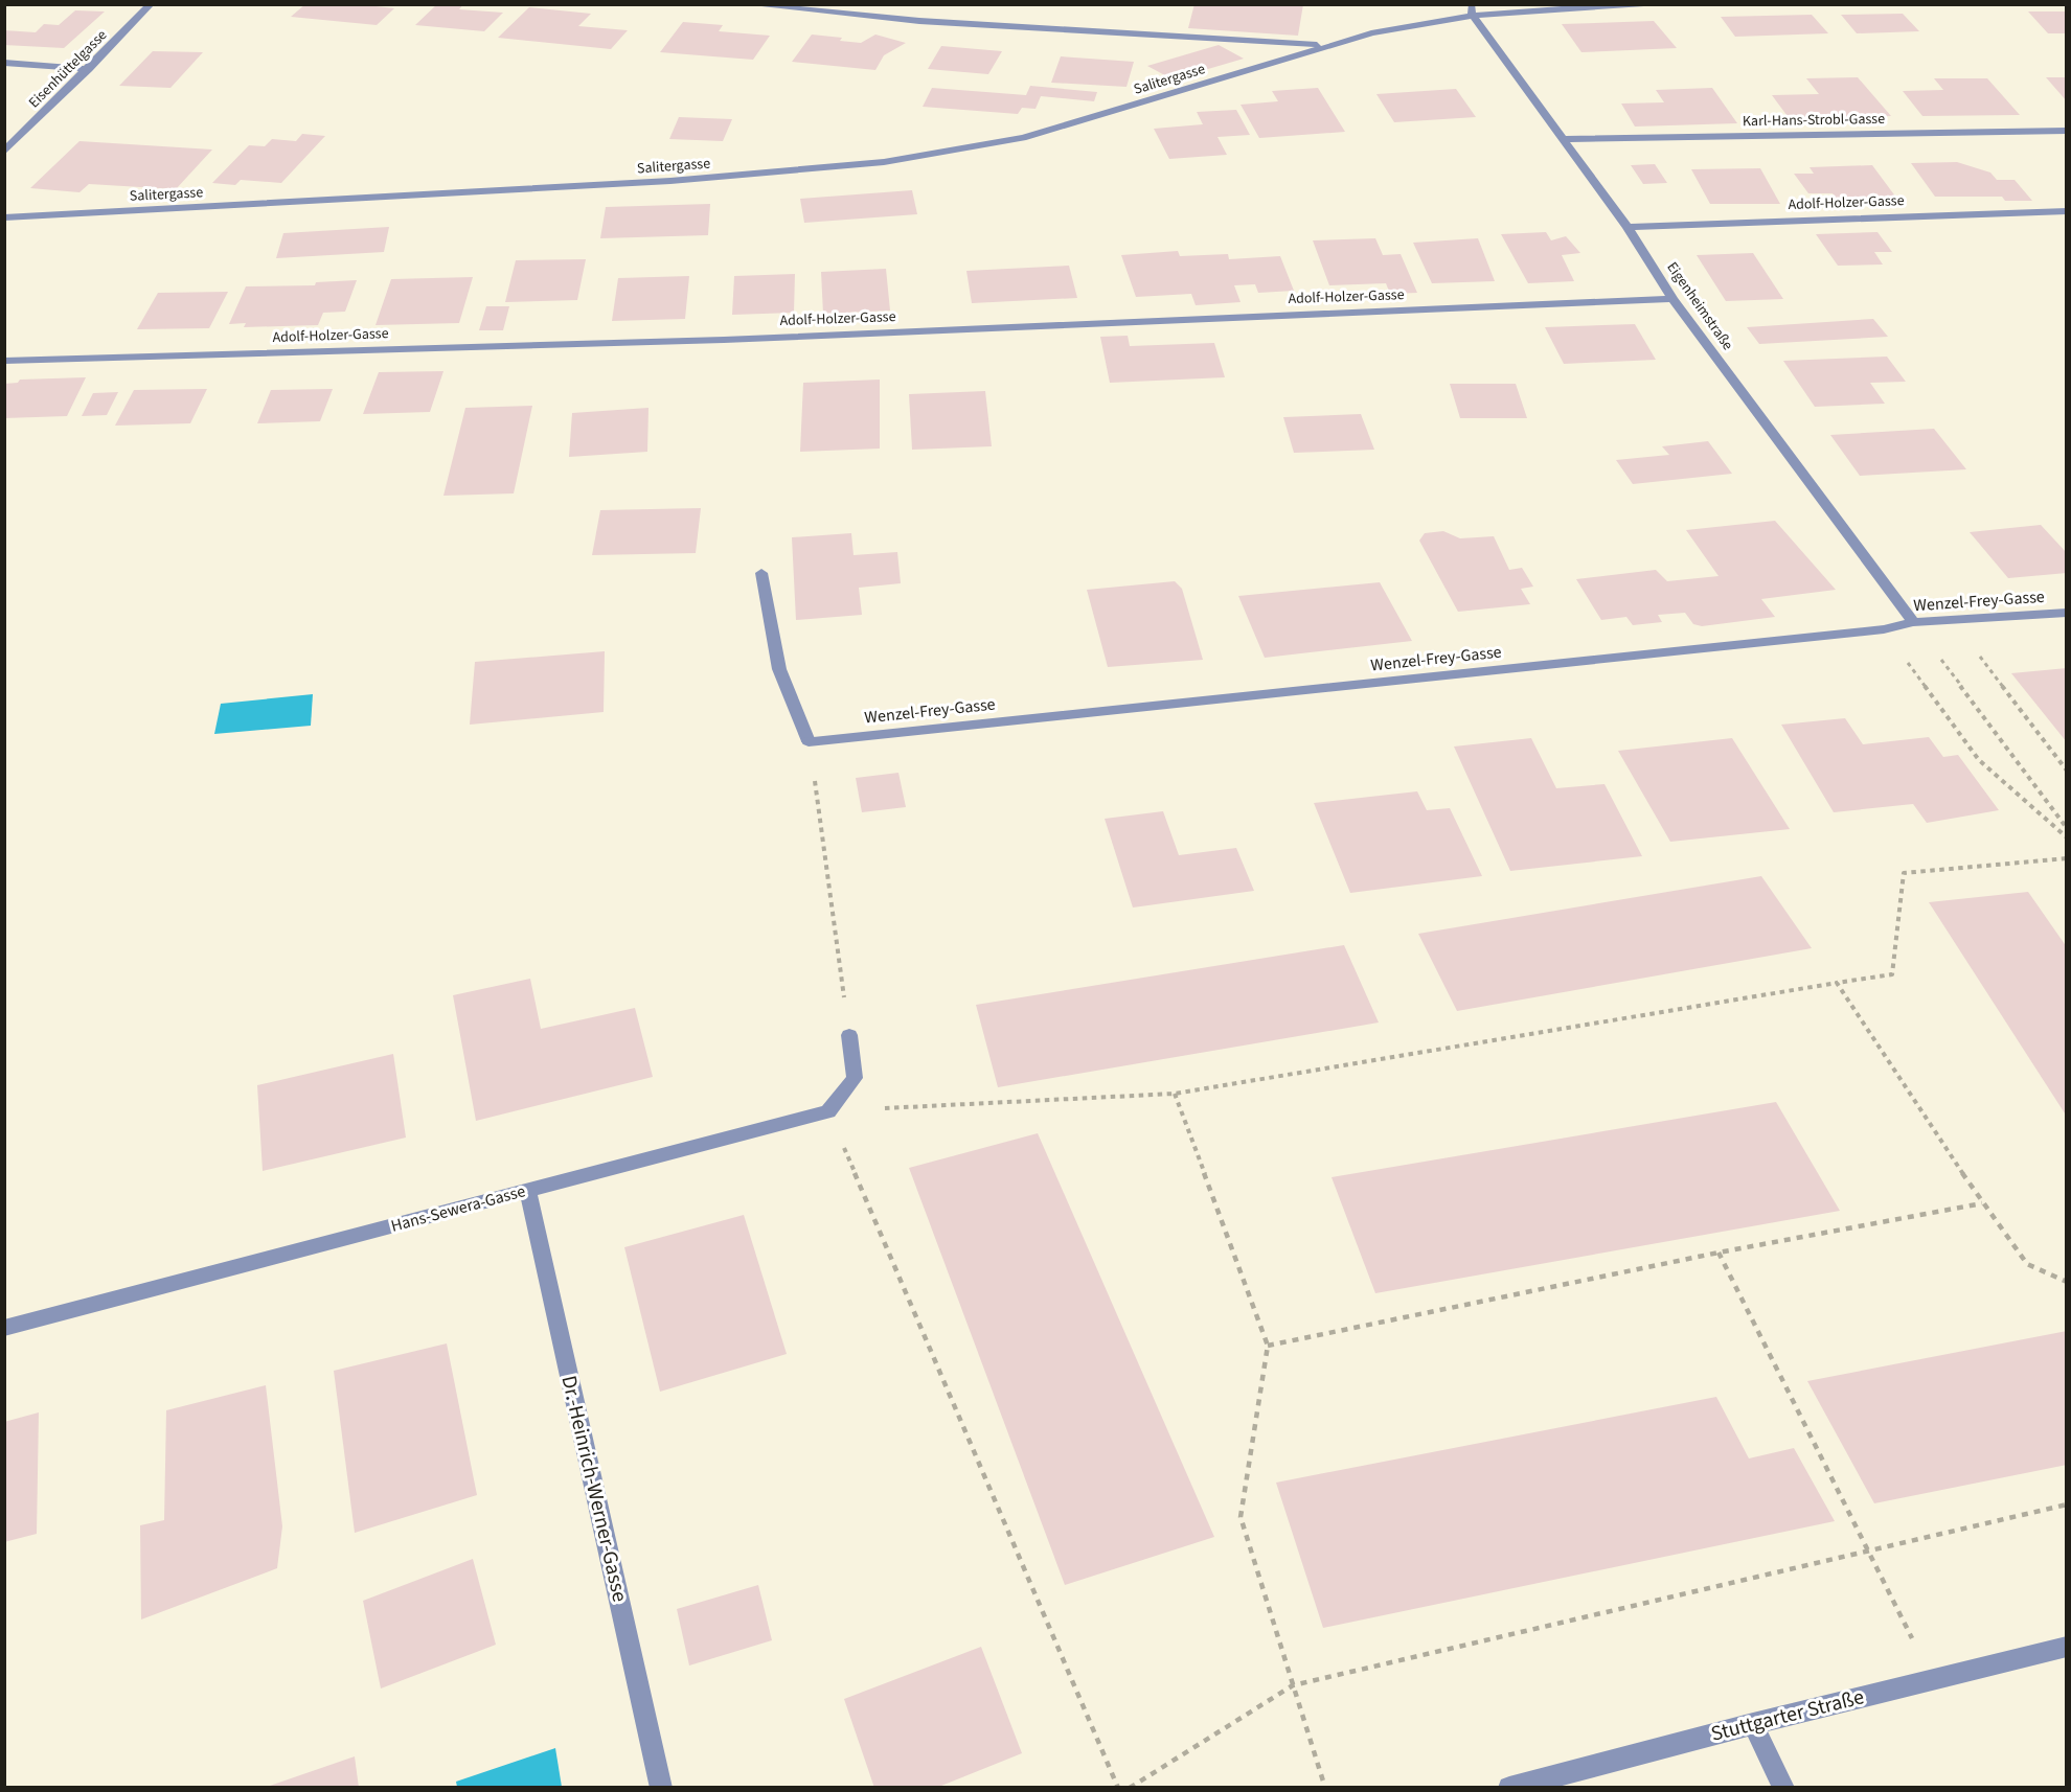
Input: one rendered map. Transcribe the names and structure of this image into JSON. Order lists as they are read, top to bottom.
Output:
{
  "streets": {
    "street": [
      "Eisenhüttelgasse",
      "Salitergasse",
      "Karl-Hans-Strobl-Gasse",
      "Adolf-Holzer-Gasse",
      "Eigenheimstraße",
      "Wenzel-Frey-Gasse",
      "Hans-Sewera-Gasse",
      "Dr.-Heinrich-Werner-Gasse",
      "Stuttgarter Straße"
    ]
  },
  "crossings": [
    ["Salitergasse", "Eigenheimstraße"],
    ["Karl-Hans-Strobl-Gasse", "Eigenheimstraße"],
    ["Adolf-Holzer-Gasse", "Eigenheimstraße"],
    ["Eigenheimstraße", "Wenzel-Frey-Gasse"],
    ["Hans-Sewera-Gasse", "Dr.-Heinrich-Werner-Gasse"]
  ]
}
